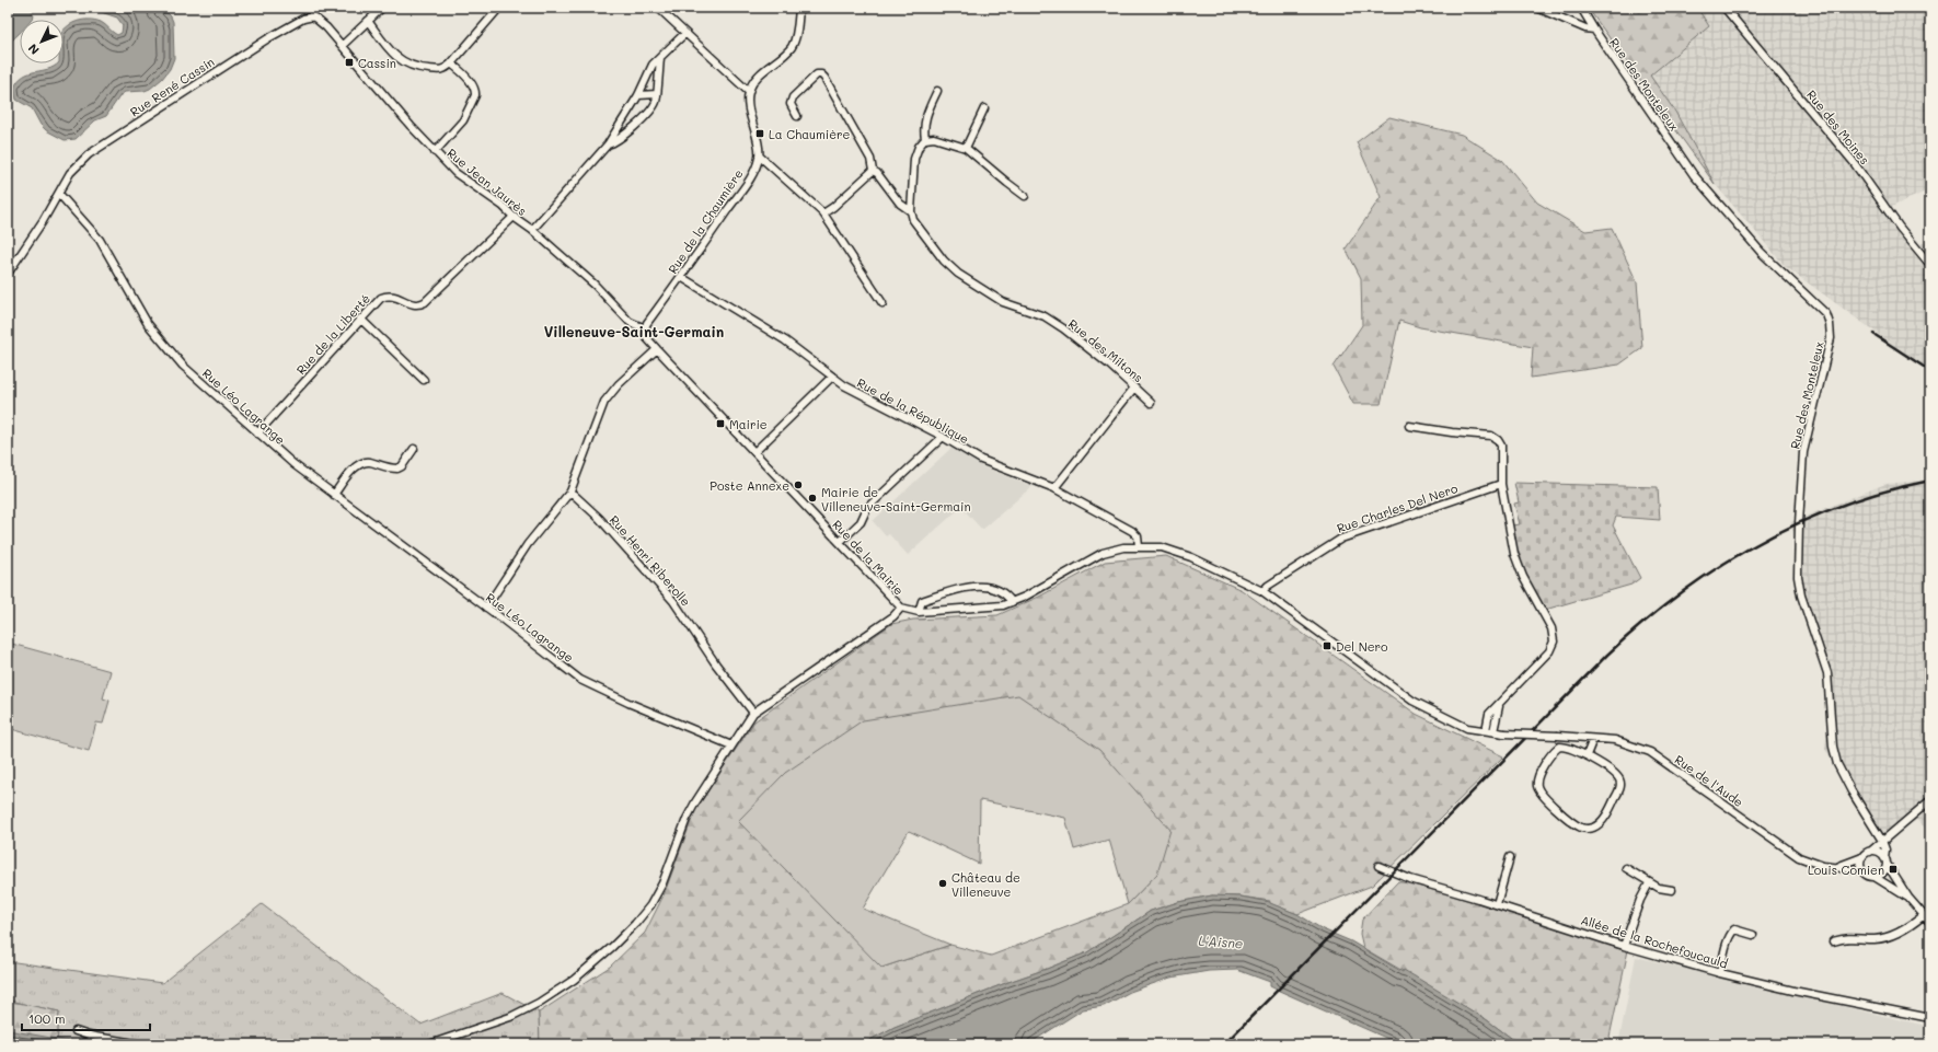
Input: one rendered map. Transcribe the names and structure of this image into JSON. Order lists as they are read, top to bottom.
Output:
{
  "streets": {
    "street": [
      "Rue des Monteleux",
      "Rue René Cassin",
      "Rue des Moines",
      "Rue Jean Jaurès",
      "Rue de la Chaumière",
      "Rue de la Liberté",
      "Rue des Miltons",
      "Rue Léo Lagrange",
      "Rue de la République",
      "Rue Charles Del Nero",
      "Rue de la Mairie",
      "Rue Henri Riberolle",
      "Rue de l'Aude",
      "Allée de la Rochefoucauld"
    ]
  },
  "crossings": [
    ["Rue René Cassin", "Rue Jean Jaurès"],
    ["Rue René Cassin", "Rue Léo Lagrange"],
    ["Rue Jean Jaurès", "Rue de la Chaumière"],
    ["Rue Jean Jaurès", "Rue de la Liberté"],
    ["Rue Jean Jaurès", "Rue de la Mairie"],
    ["Rue de la Chaumière", "Rue de la République"],
    ["Rue de la Chaumière", "Rue de la Mairie"],
    ["Rue de la Liberté", "Rue Léo Lagrange"],
    ["Rue de la République", "Rue de l'Aude"],
    ["Rue Charles Del Nero", "Rue de l'Aude"],
    ["Rue de la Mairie", "Rue de l'Aude"]
  ],
  "districts": ["Villeneuve-Saint-Germain"],
  "water": ["L'Aisne"],
  "places": {
    "transit": [
      "Cassin",
      "La Chaumière",
      "Mairie",
      "Del Nero",
      "Louis Comien"
    ],
    "other": ["Poste Annexe", "Mairie de Villeneuve-Saint-Germain", "Château de Villeneuve"]
  },
  "scale_bar": "100 m",
  "north": "bottom left"
}
